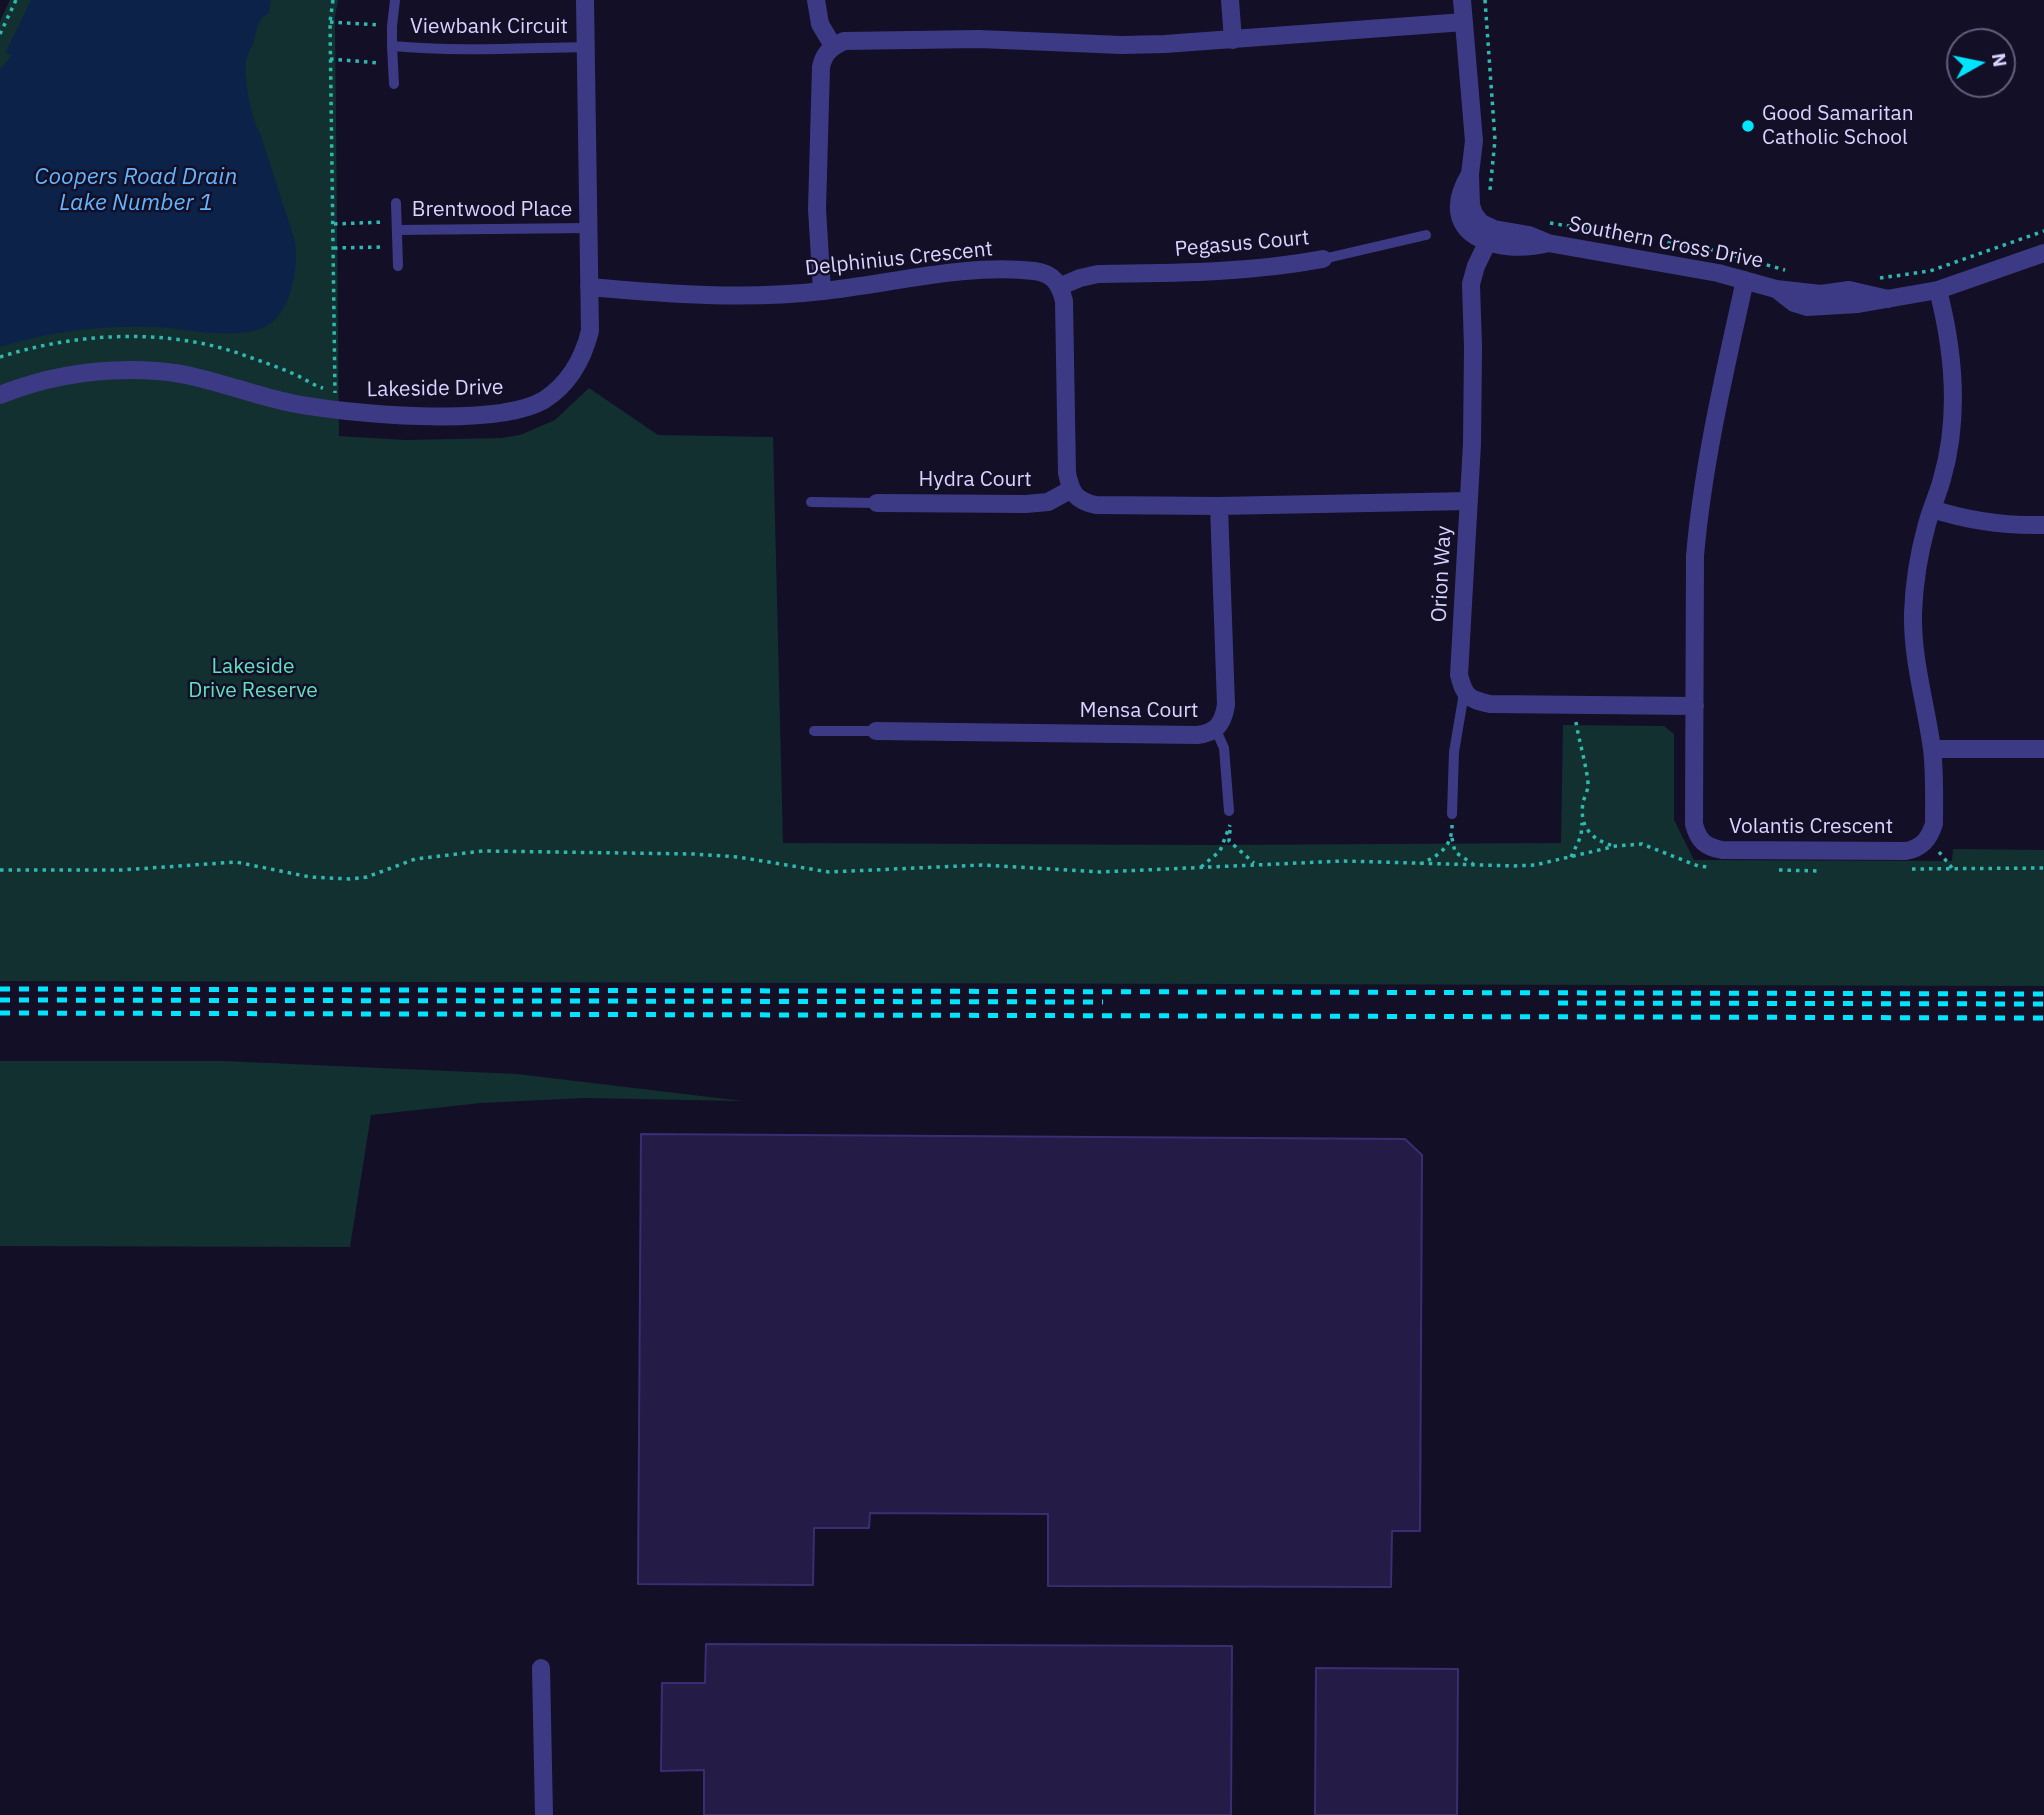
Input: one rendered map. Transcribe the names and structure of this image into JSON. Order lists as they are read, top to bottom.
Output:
{
  "streets": {
    "street": [
      "Southern Cross Drive",
      "Pegasus Court",
      "Delphinius Crescent",
      "Lakeside Drive",
      "Hydra Court",
      "Orion Way",
      "Mensa Court",
      "Volantis Crescent"
    ],
    "lane": ["Viewbank Circuit", "Brentwood Place"]
  },
  "crossings": [
    ["Viewbank Circuit", "Lakeside Drive"],
    ["Brentwood Place", "Lakeside Drive"],
    ["Southern Cross Drive", "Orion Way"],
    ["Southern Cross Drive", "Volantis Crescent"],
    ["Pegasus Court", "Delphinius Crescent"],
    ["Delphinius Crescent", "Lakeside Drive"]
  ],
  "water": ["Coopers Road Drain Lake Number 1"],
  "parks": ["Lakeside Drive Reserve"],
  "places": ["Good Samaritan Catholic School"],
  "north": "right"
}
